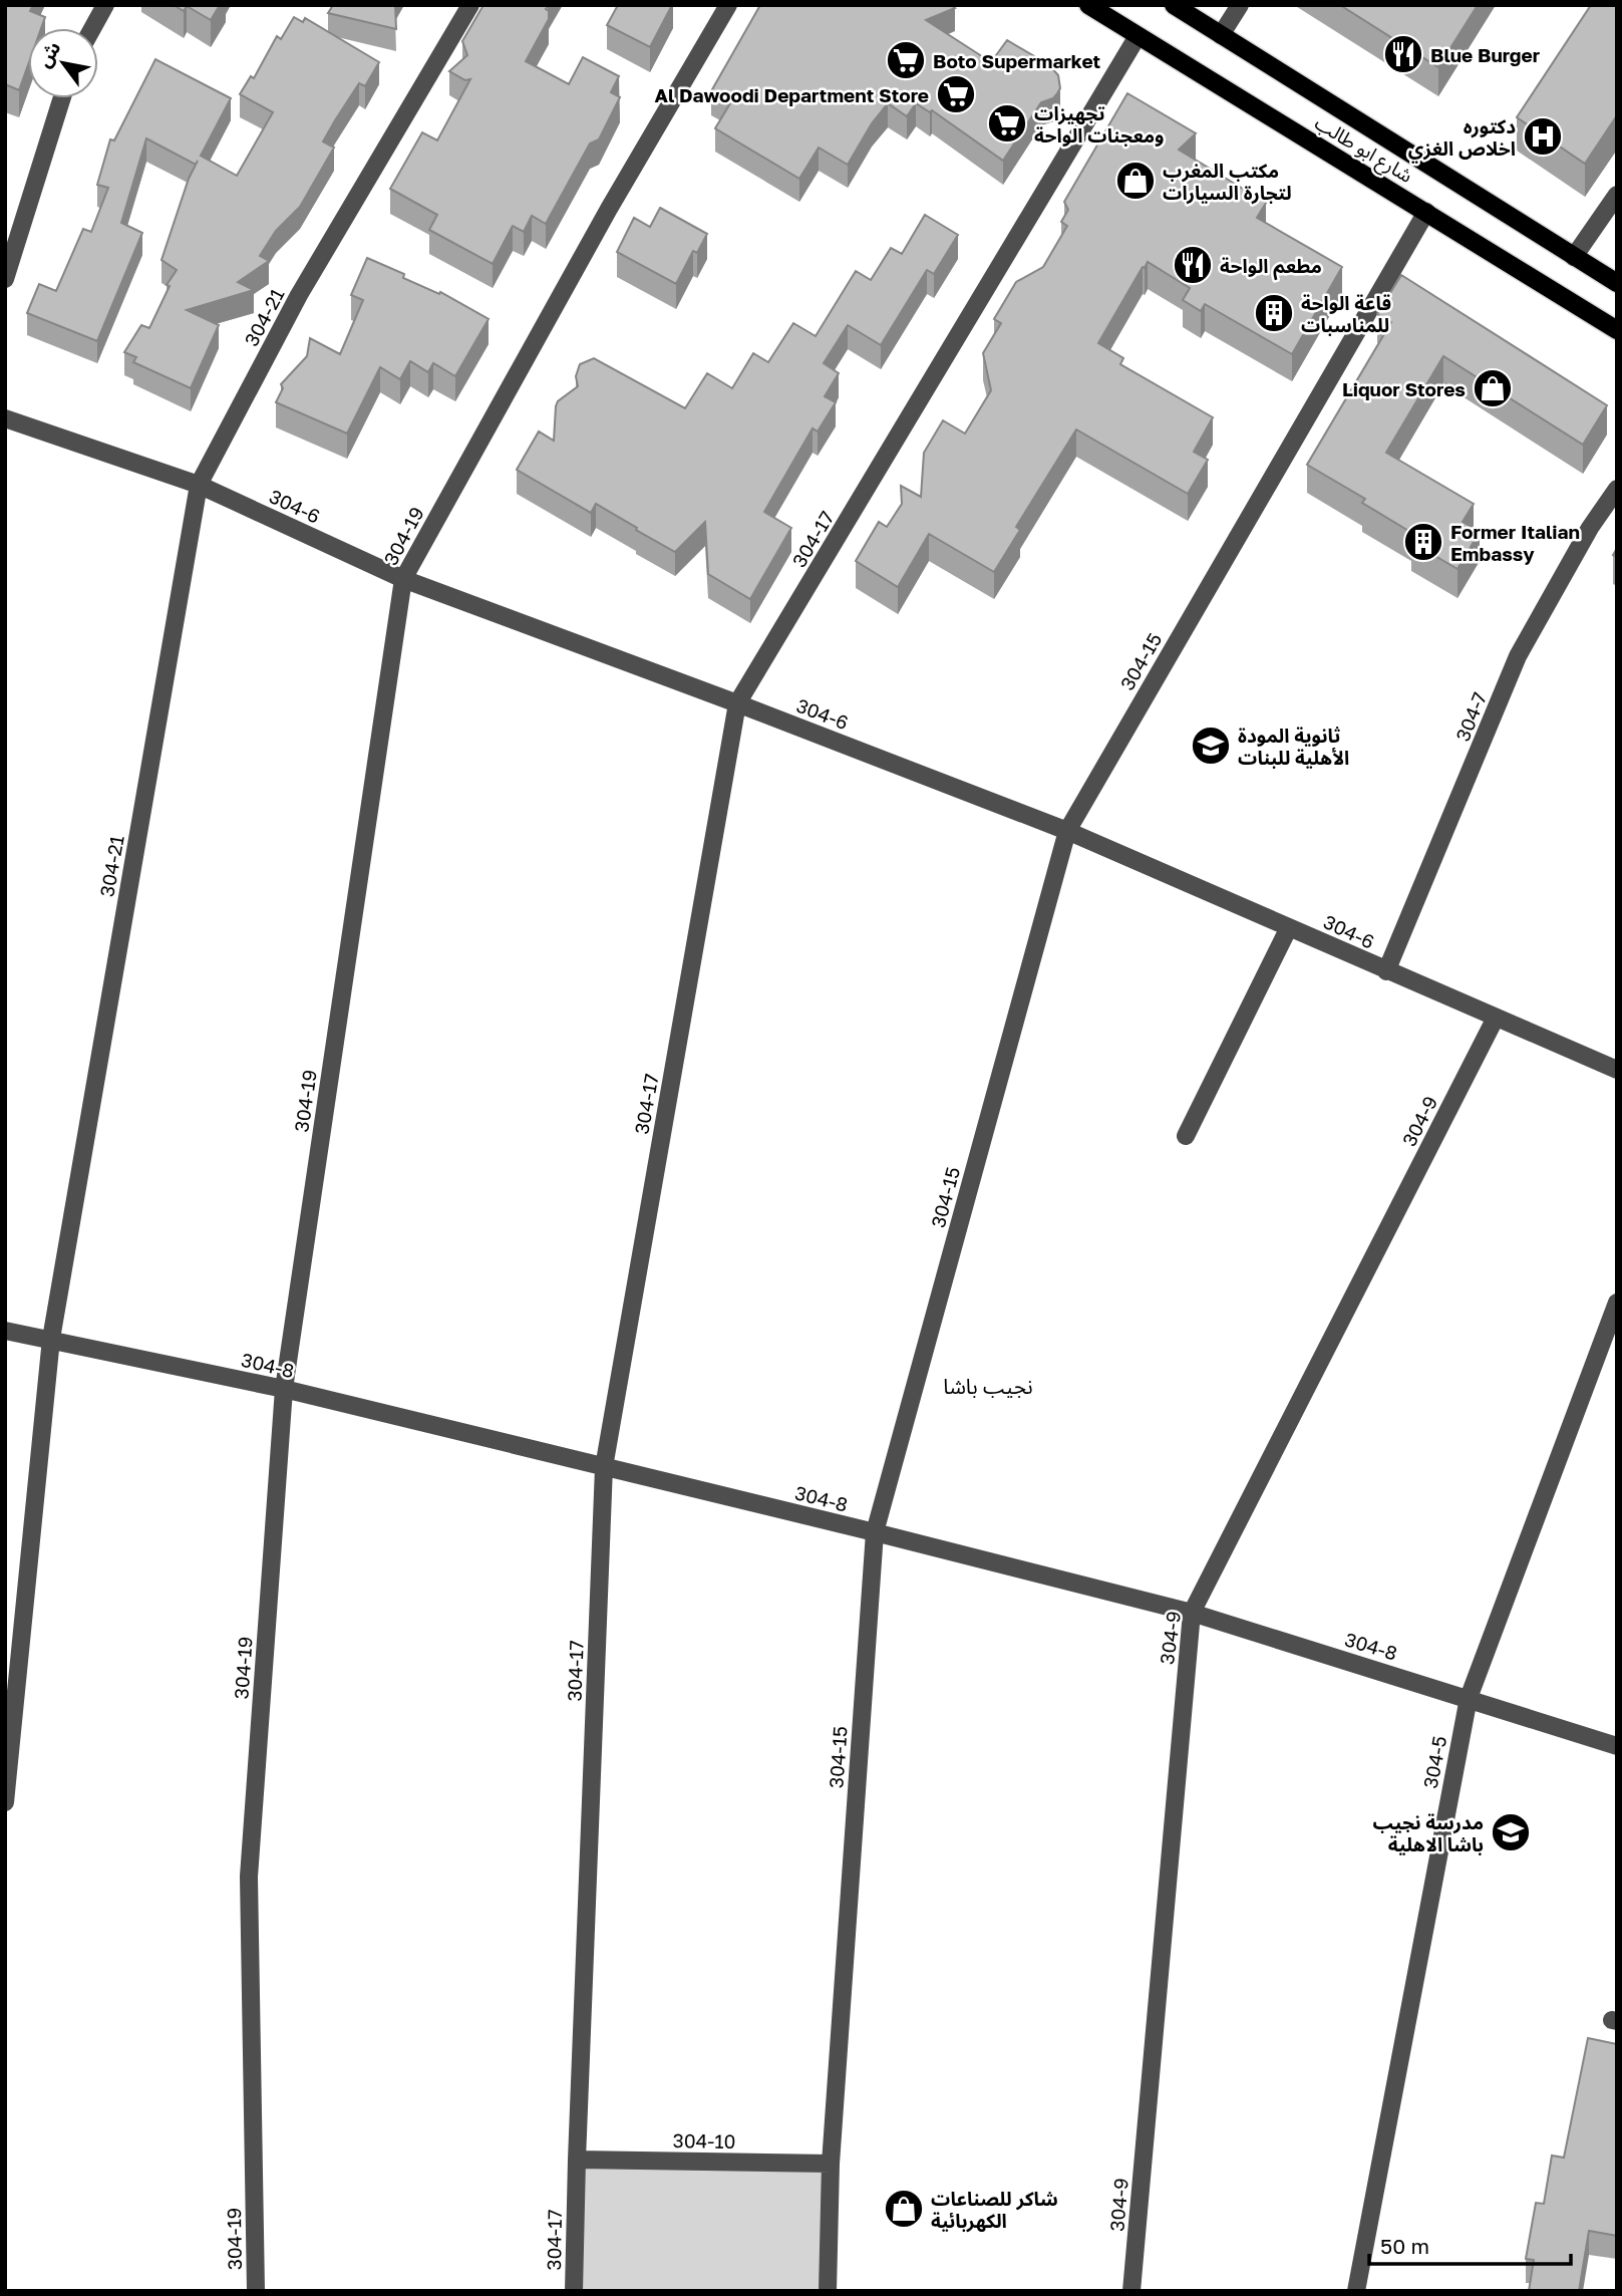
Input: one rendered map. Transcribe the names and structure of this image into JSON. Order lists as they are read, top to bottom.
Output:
{
  "streets": {
    "main road": ["شارع ابو طالب"],
    "street": [
      "304-21",
      "304-6",
      "304-19",
      "304-17",
      "304-15",
      "304-7",
      "304-9",
      "304-8",
      "304-5",
      "304-10"
    ]
  },
  "crossings": [
    ["شارع ابو طالب", "304-17"],
    ["شارع ابو طالب", "304-15"],
    ["304-21", "304-6"],
    ["304-21", "304-8"],
    ["304-6", "304-19"],
    ["304-6", "304-17"],
    ["304-6", "304-15"],
    ["304-6", "304-7"],
    ["304-6", "304-9"],
    ["304-19", "304-8"],
    ["304-17", "304-8"],
    ["304-17", "304-10"],
    ["304-15", "304-8"],
    ["304-15", "304-10"],
    ["304-9", "304-8"],
    ["304-8", "304-5"]
  ],
  "districts": ["نجيب باشا"],
  "places": {
    "restaurant": ["Blue Burger", "مطعم الواحة"],
    "supermarket": ["Boto Supermarket", "Al Dawoodi Department Store", "تجهيزات ومعجنات الواحة"],
    "hospital": ["دكتوره اخلاص الغزي"],
    "shop": ["مكتب المغرب لتجارة السيارات", "Liquor Stores", "شاكر للصناعات الكهربائية"],
    "building": ["قاعة الواحة للمناسبات", "Former Italian Embassy"],
    "school or university": ["ثانوية المودة الأهلية للبنات", "مدرسة نجيب باشا الاهلية"]
  },
  "scale_bar": "50 m",
  "north": "top left"
}
